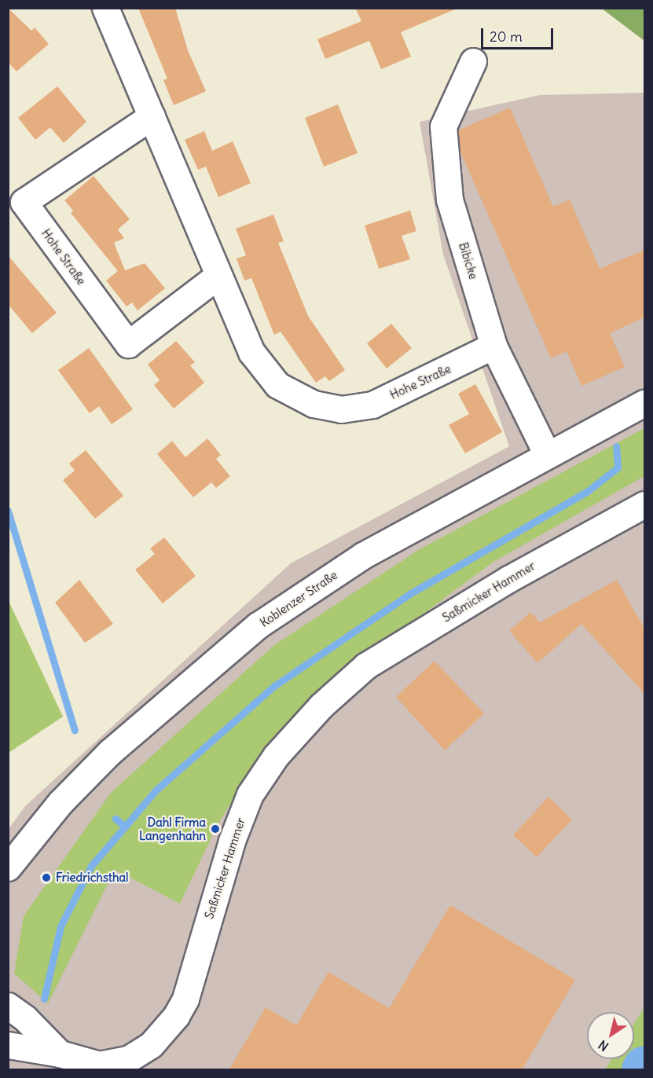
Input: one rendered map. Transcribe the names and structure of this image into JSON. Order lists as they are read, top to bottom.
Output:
{
  "streets": {
    "street": [
      "Hohe Straße",
      "Bibicke",
      "Saßmicker Hammer",
      "Koblenzer Straße"
    ]
  },
  "crossings": [
    ["Hohe Straße", "Bibicke"],
    ["Bibicke", "Koblenzer Straße"]
  ],
  "places": ["Dahl Firma Langenhahn", "Friedrichsthal"],
  "scale_bar": "20 m",
  "north": "bottom left"
}
